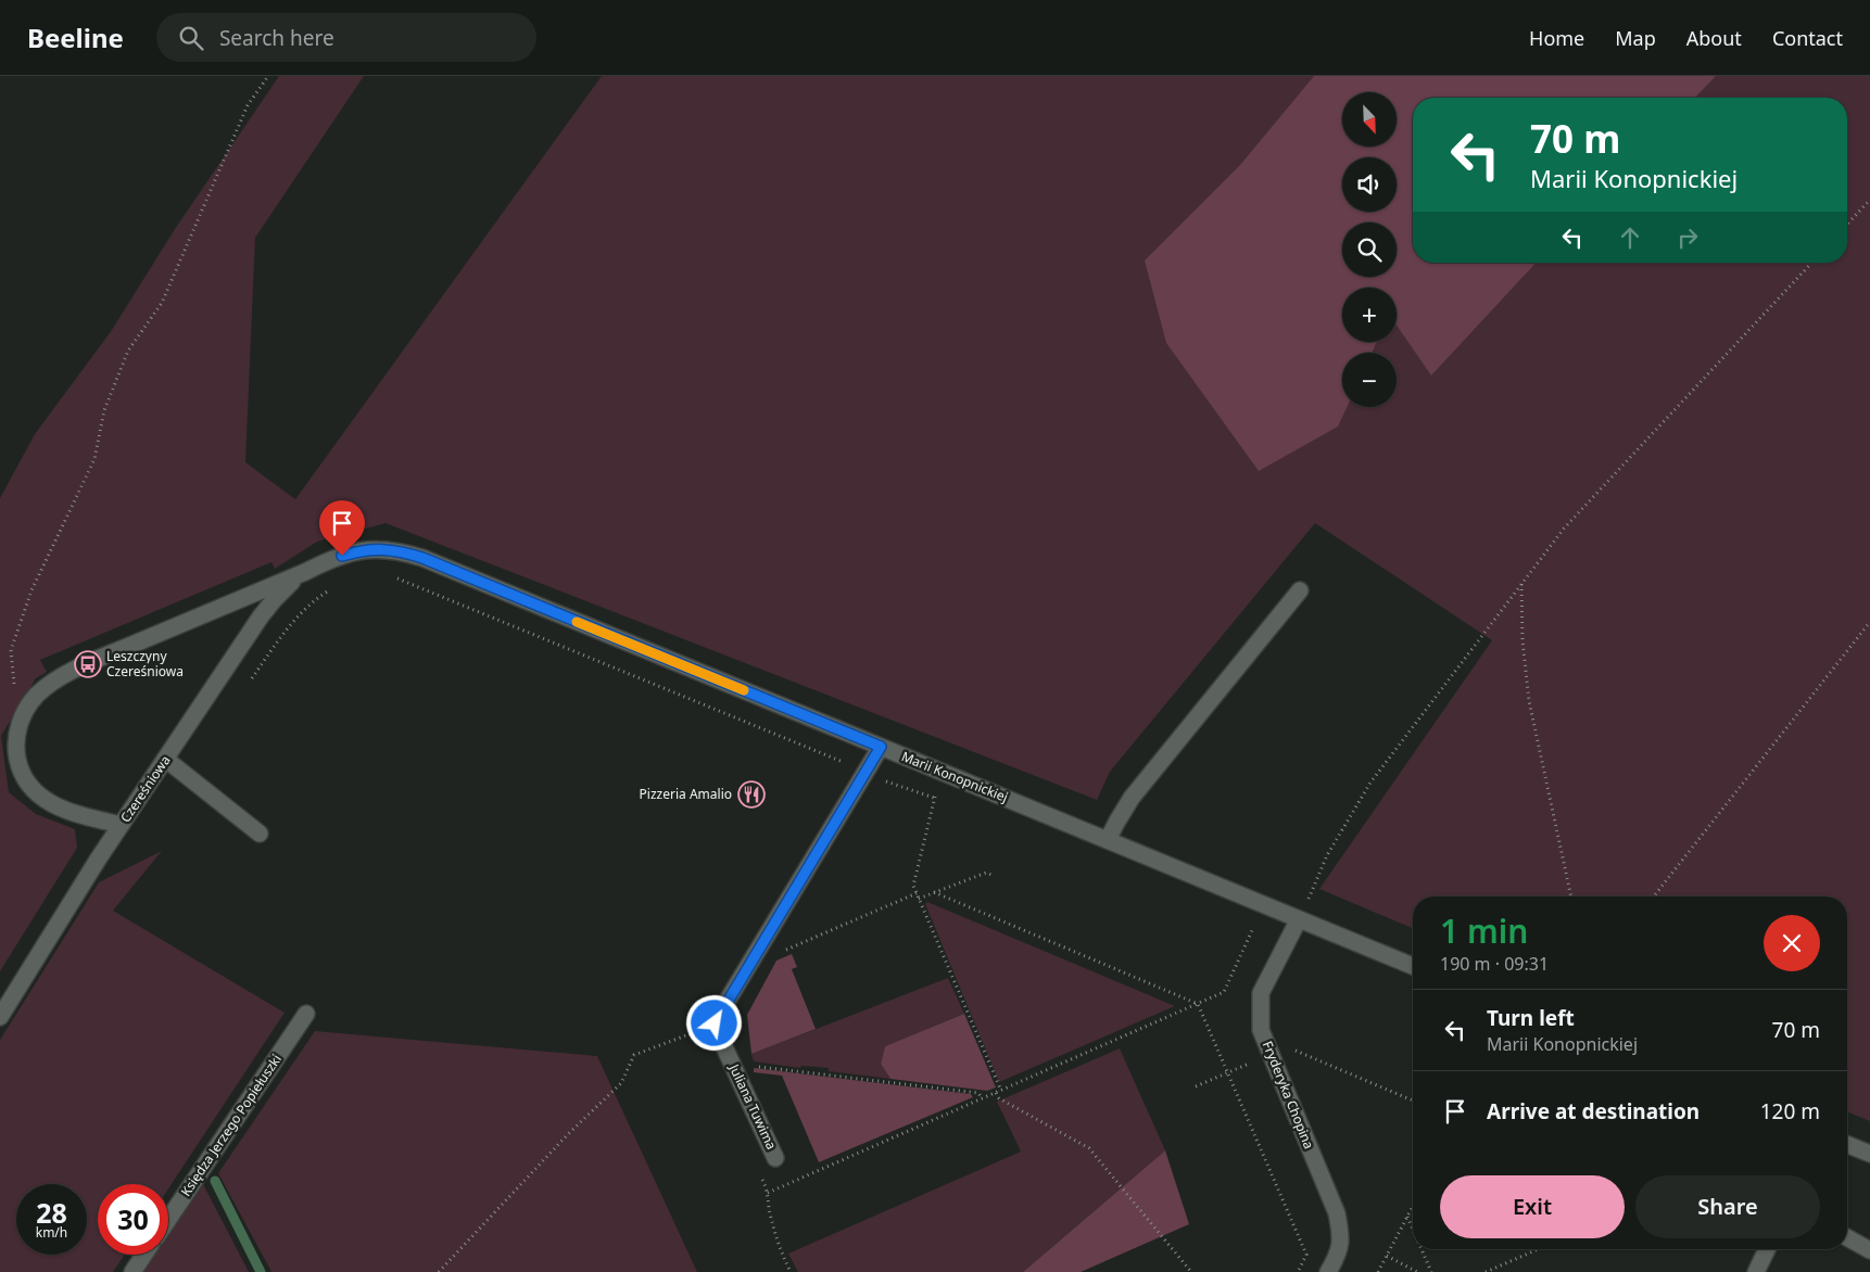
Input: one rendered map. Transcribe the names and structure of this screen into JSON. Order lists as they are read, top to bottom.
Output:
{
  "streets": {
    "street": [
      "Marii Konopnickiej",
      "Czereśniowa",
      "Fryderyka Chopina",
      "Juliana Tuwima",
      "Księdza Jerzego Popiełuszki"
    ]
  },
  "crossings": [
    ["Marii Konopnickiej", "Czereśniowa"],
    ["Marii Konopnickiej", "Fryderyka Chopina"],
    ["Marii Konopnickiej", "Juliana Tuwima"]
  ],
  "places": {
    "bus stop": ["Leszczyny Czereśniowa"],
    "restaurant": ["Pizzeria Amalio"]
  },
  "north": "bottom right",
  "page": {
    "header": "Beeline",
    "search": "Search here",
    "nav": [
      "Home",
      "Map",
      "About",
      "Contact"
    ],
    "map_buttons": ["+", "−"],
    "turn": ["70 m", "Marii Konopnickiej"],
    "heading": ["1 min", "190 m · 09:31"],
    "list": [
      {
        "name": "Turn left",
        "note": "Marii Konopnickiej",
        "value": "70 m"
      },
      {
        "name": "Arrive at destination",
        "value": "120 m"
      }
    ],
    "buttons": ["Exit", "Share"],
    "speed": "28 km/h",
    "limit": "30"
  }
}
